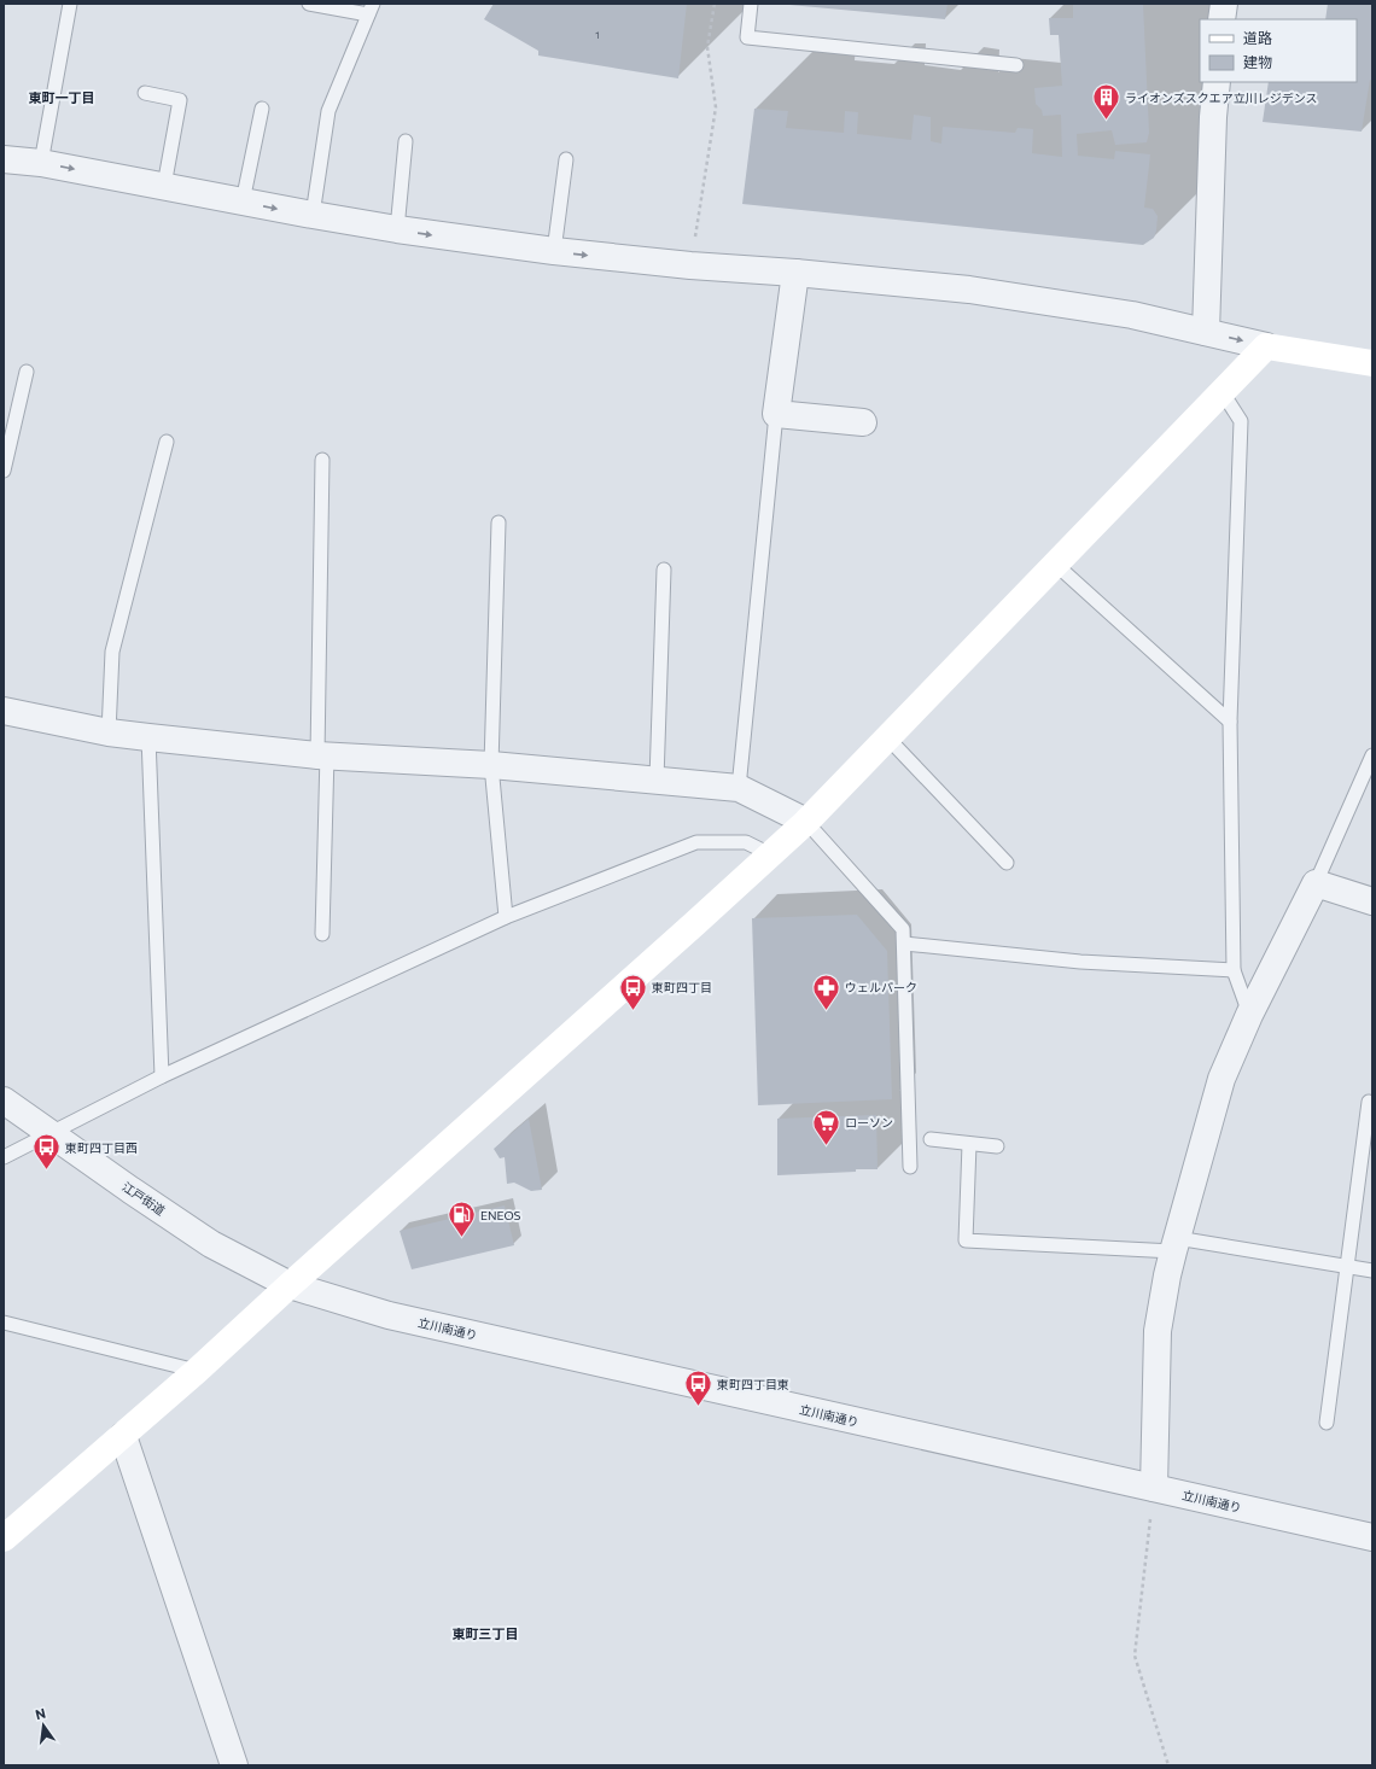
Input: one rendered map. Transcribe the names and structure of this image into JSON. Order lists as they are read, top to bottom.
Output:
{
  "streets": {
    "street": ["江戸街道", "立川南通り"]
  },
  "crossings": [
    ["江戸街道", "立川南通り"]
  ],
  "districts": ["東町一丁目", "東町三丁目"],
  "places": {
    "building": ["ライオンズスクエア立川レジデンス"],
    "bus stop": ["東町四丁目", "東町四丁目西", "東町四丁目東"],
    "pharmacy": ["ウェルパーク"],
    "supermarket": ["ローソン"],
    "fuel station": ["ENEOS"]
  },
  "house_numbers": ["1"],
  "legend": ["道路", "建物"],
  "north": "top"
}
